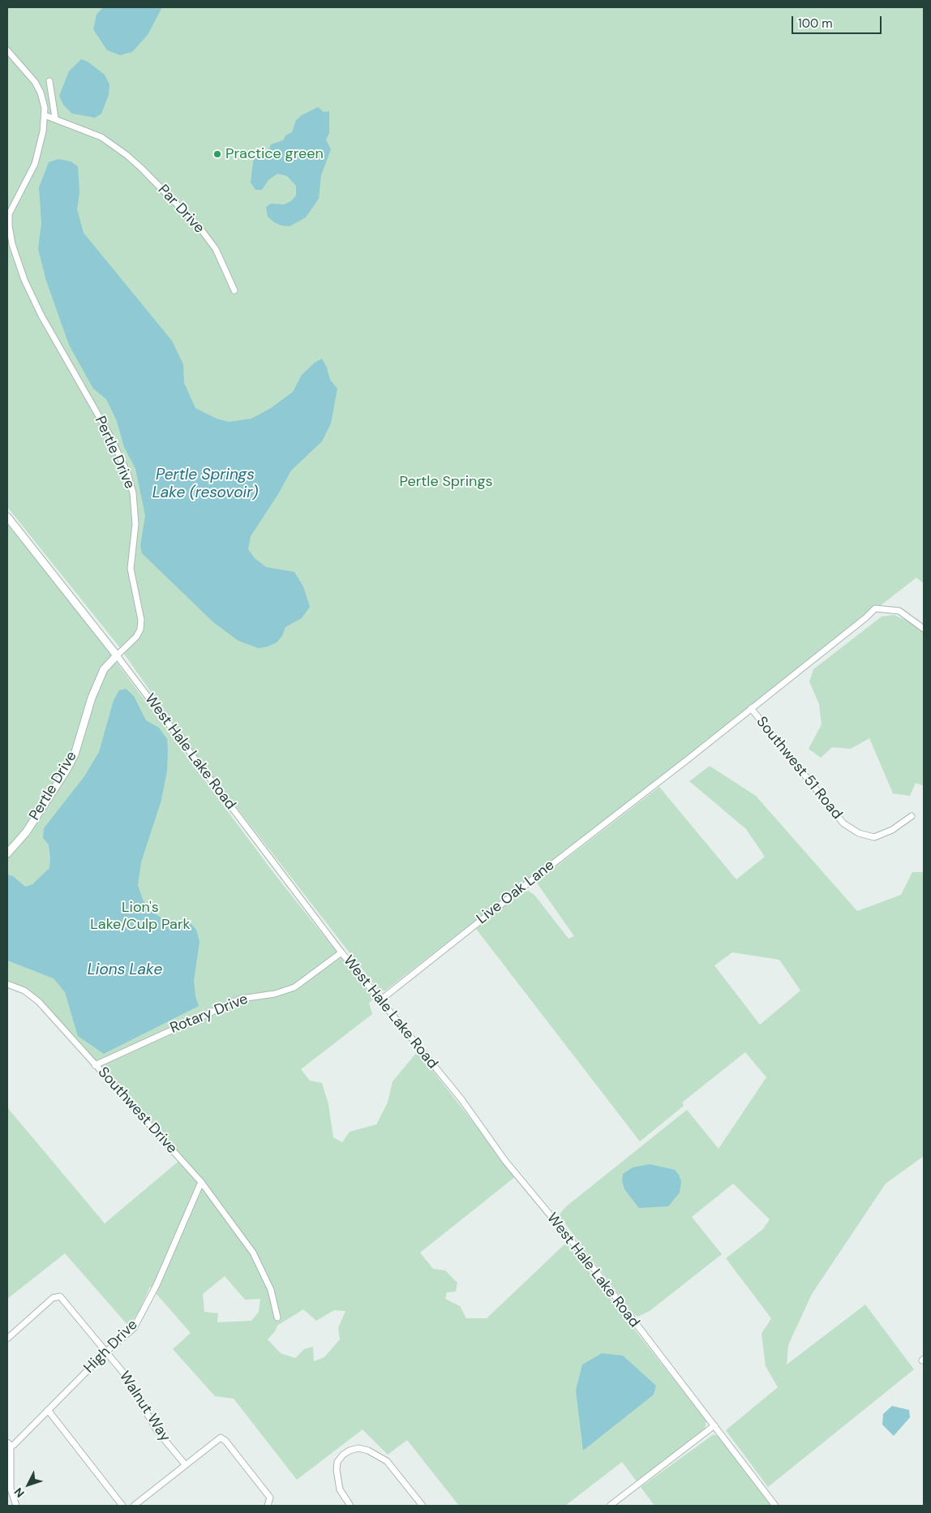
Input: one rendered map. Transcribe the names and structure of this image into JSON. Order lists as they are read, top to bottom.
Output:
{
  "streets": {
    "street": [
      "Par Drive",
      "Pertle Drive",
      "West Hale Lake Road",
      "Southwest 51 Road",
      "Live Oak Lane",
      "Rotary Drive",
      "Southwest Drive",
      "High Drive",
      "Walnut Way"
    ]
  },
  "crossings": [
    ["Par Drive", "Pertle Drive"],
    ["Pertle Drive", "West Hale Lake Road"],
    ["West Hale Lake Road", "Live Oak Lane"],
    ["West Hale Lake Road", "Rotary Drive"],
    ["Southwest 51 Road", "Live Oak Lane"],
    ["Rotary Drive", "Southwest Drive"],
    ["Southwest Drive", "High Drive"],
    ["High Drive", "Walnut Way"]
  ],
  "water": ["Pertle Springs Lake (resovoir)", "Lions Lake"],
  "parks": ["Pertle Springs", "Lion's Lake/Culp Park"],
  "places": ["Practice green"],
  "scale_bar": "100 m",
  "north": "bottom left"
}
